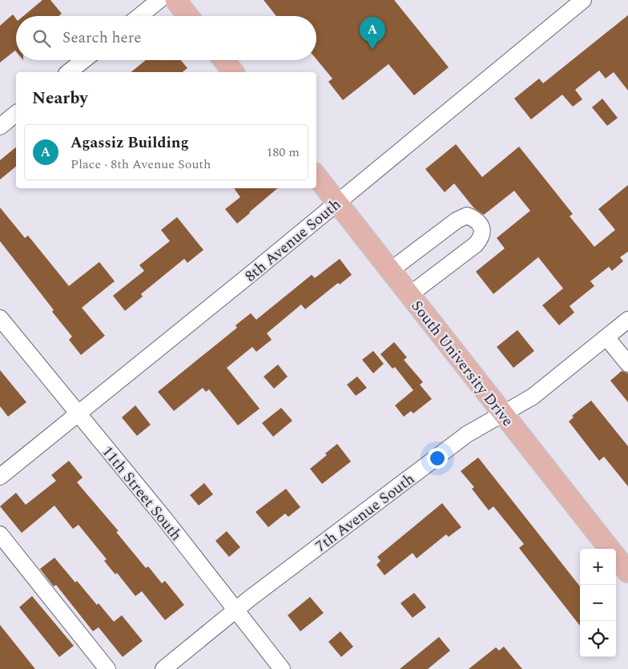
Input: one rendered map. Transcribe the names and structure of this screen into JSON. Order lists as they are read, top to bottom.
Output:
{
  "streets": {
    "main road": ["South University Drive"],
    "street": ["8th Avenue South", "11th Street South", "7th Avenue South"]
  },
  "crossings": [
    ["8th Avenue South", "South University Drive"],
    ["8th Avenue South", "11th Street South"],
    ["South University Drive", "7th Avenue South"],
    ["11th Street South", "7th Avenue South"]
  ],
  "page": {
    "search": "Search here",
    "pins": "A",
    "heading": "Nearby",
    "list": [
      {
        "mark": "A",
        "name": "Agassiz Building",
        "note": "Place · 8th Avenue South",
        "value": "180 m"
      }
    ],
    "map_buttons": ["+", "−"]
  }
}
